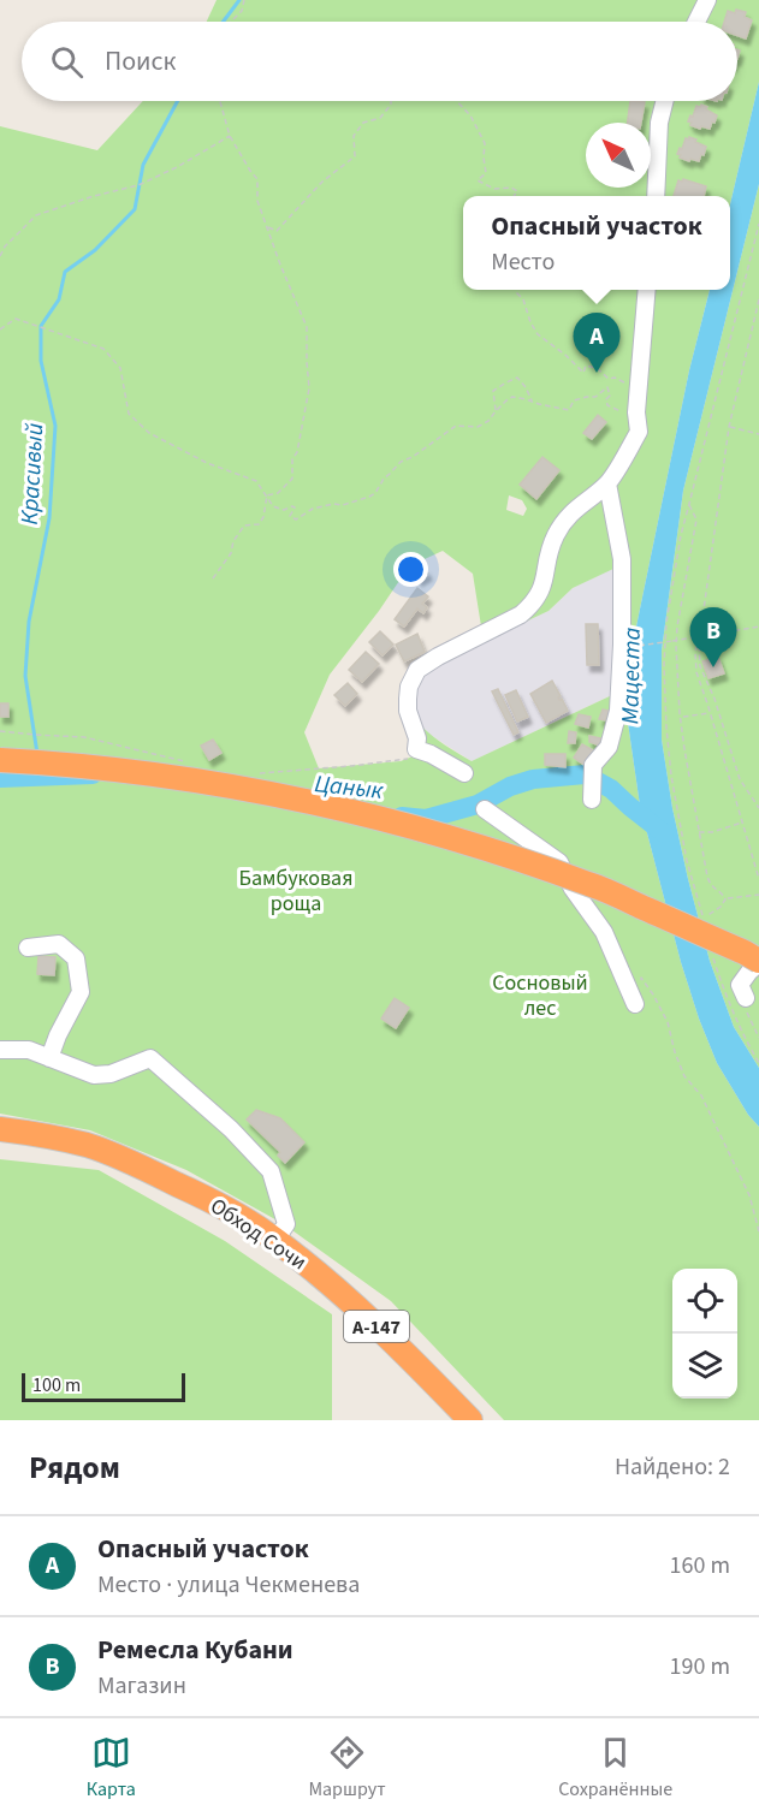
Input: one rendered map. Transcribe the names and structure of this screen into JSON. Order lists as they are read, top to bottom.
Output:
{
  "streets": {
    "highway": ["Обход Сочи", "А-147"]
  },
  "water": ["Красивый", "Мацеста", "Цанык"],
  "parks": ["Бамбуковая роща", "Сосновый лес"],
  "scale_bar": "100 m",
  "north": "top left",
  "page": {
    "search": "Поиск",
    "popup": ["Опасный участок", "Место"],
    "pins": ["A", "B"],
    "scale": "100 m",
    "heading": ["Рядом", "Найдено: 2"],
    "list": [
      {
        "mark": "A",
        "name": "Опасный участок",
        "note": "Место · улица Чекменева",
        "value": "160 m"
      },
      {
        "mark": "B",
        "name": "Ремесла Кубани",
        "note": "Магазин",
        "value": "190 m"
      }
    ],
    "nav": ["Карта", "Маршрут", "Сохранённые"]
  }
}
